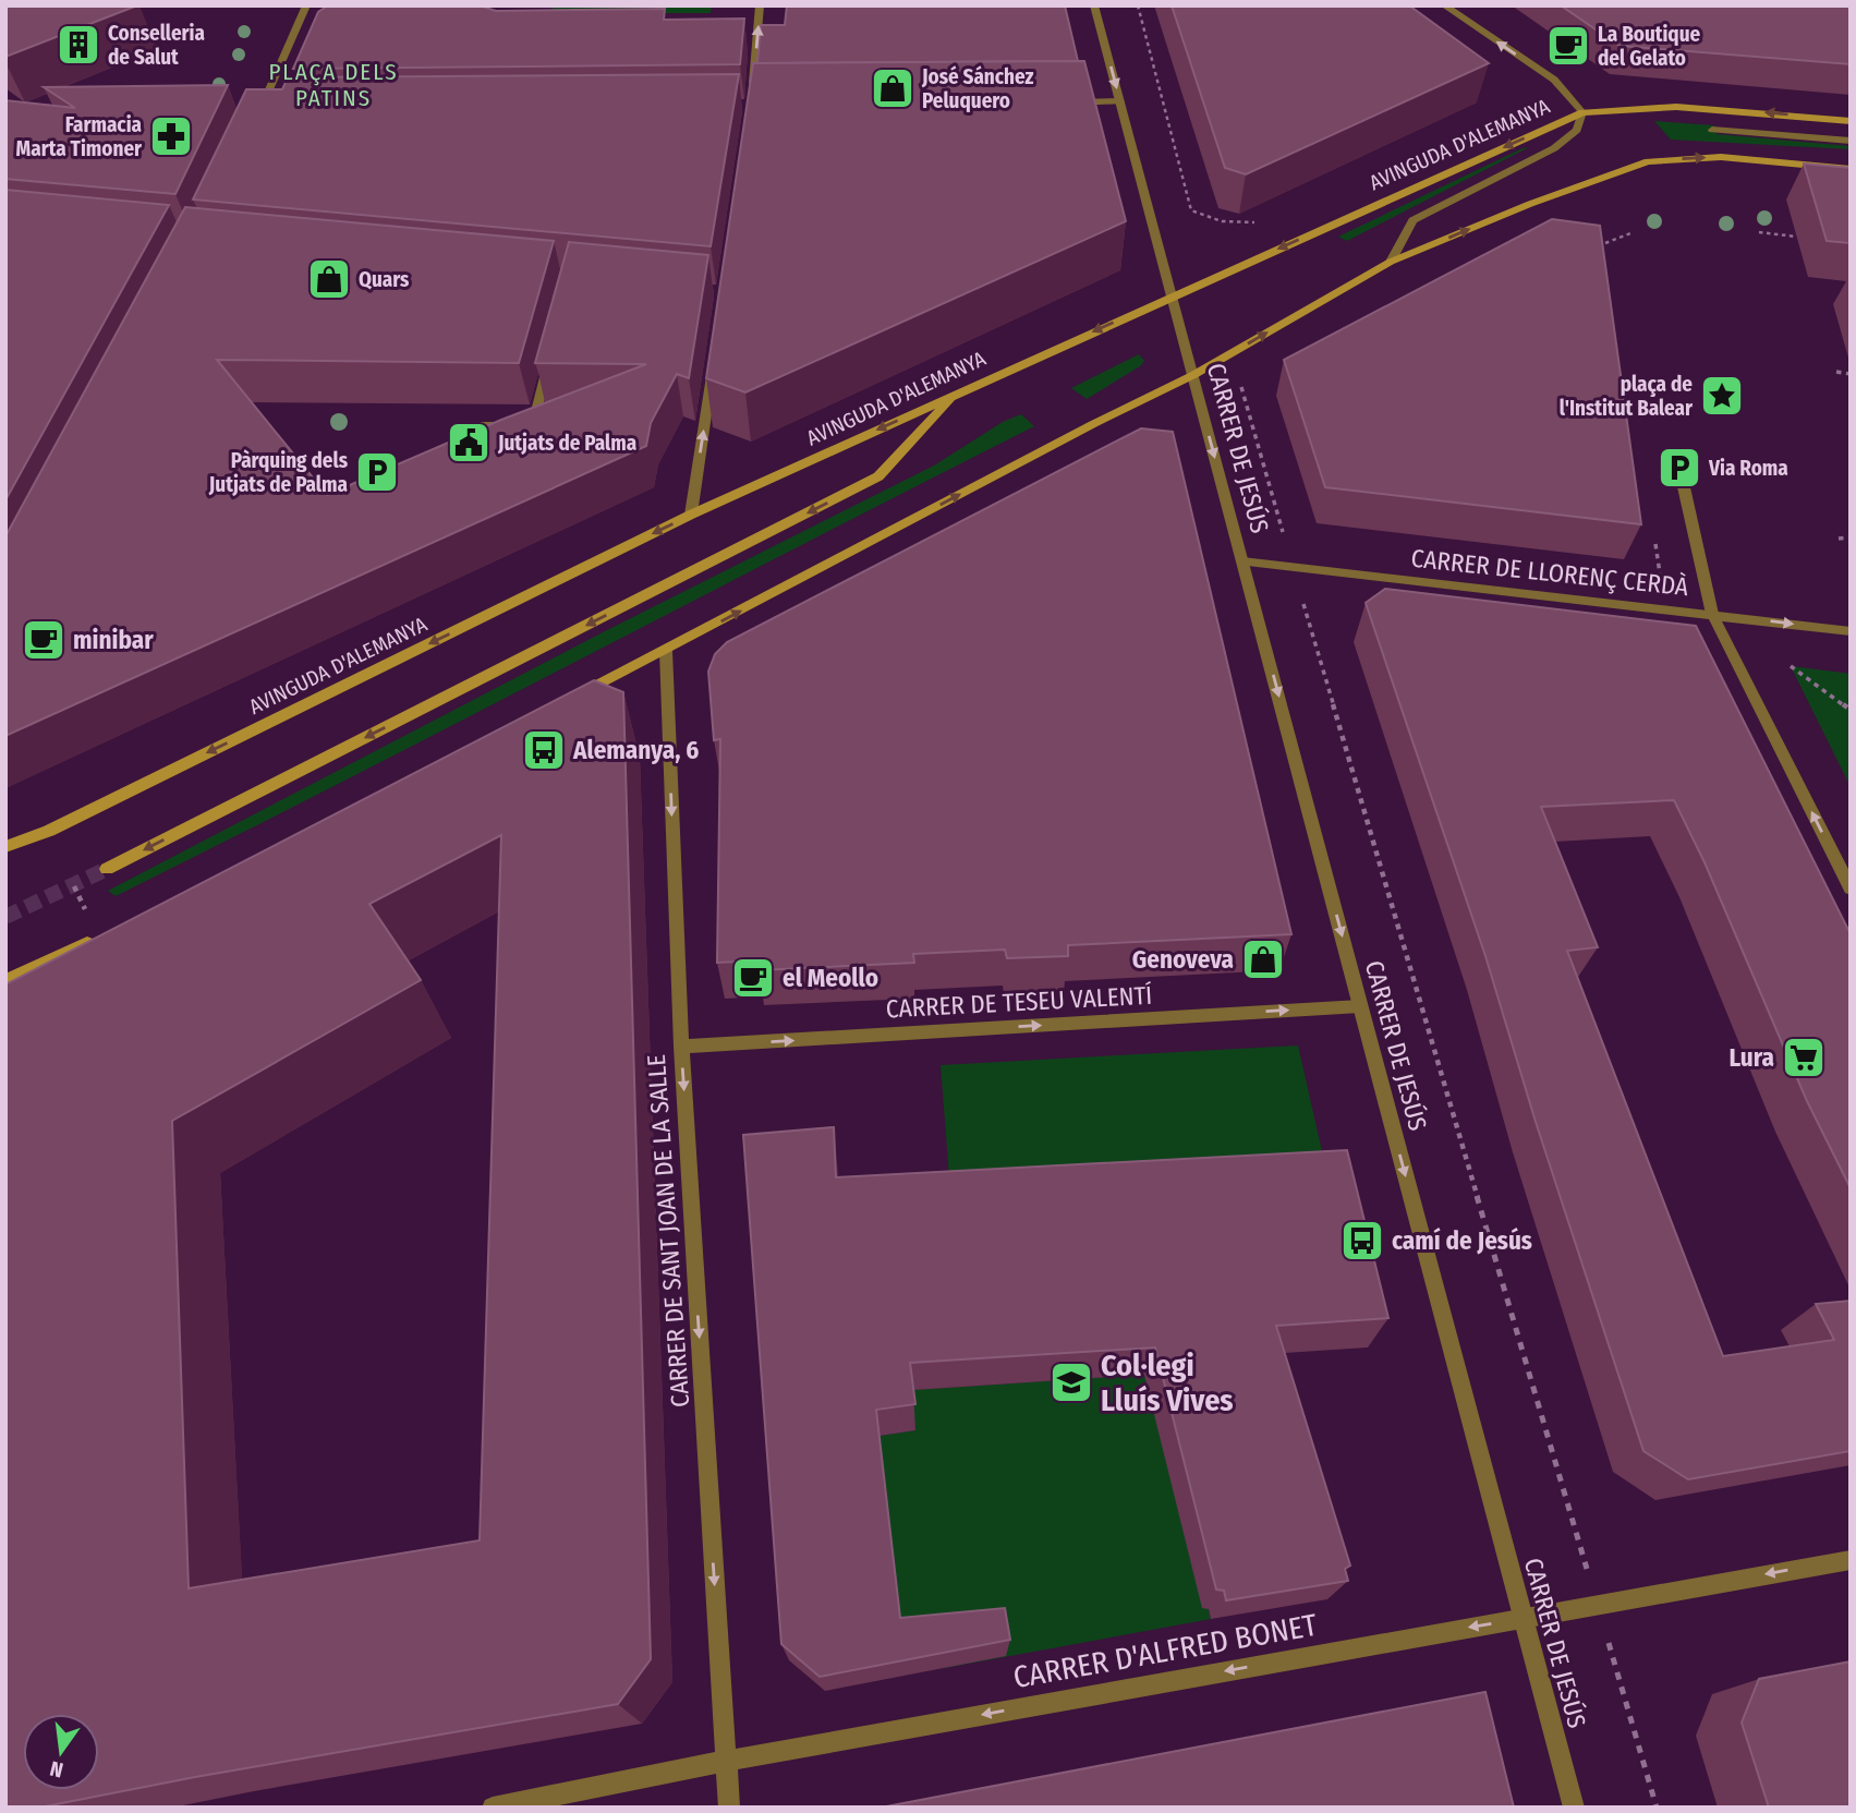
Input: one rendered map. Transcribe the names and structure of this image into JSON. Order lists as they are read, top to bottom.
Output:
{
  "streets": {
    "main road": ["AVINGUDA D'ALEMANYA"],
    "street": [
      "CARRER DE JESÚS",
      "CARRER DE LLORENÇ CERDÀ",
      "CARRER DE TESEU VALENTÍ",
      "CARRER DE SANT JOAN DE LA SALLE",
      "CARRER D'ALFRED BONET"
    ]
  },
  "crossings": [
    ["AVINGUDA D'ALEMANYA", "CARRER DE JESÚS"],
    ["CARRER DE JESÚS", "CARRER DE LLORENÇ CERDÀ"],
    ["CARRER DE JESÚS", "CARRER DE TESEU VALENTÍ"],
    ["CARRER DE JESÚS", "CARRER D'ALFRED BONET"],
    ["CARRER DE TESEU VALENTÍ", "CARRER DE SANT JOAN DE LA SALLE"],
    ["CARRER DE SANT JOAN DE LA SALLE", "CARRER D'ALFRED BONET"]
  ],
  "one_way": [
    "CARRER DE JESÚS",
    "CARRER DE TESEU VALENTÍ",
    "CARRER DE SANT JOAN DE LA SALLE",
    "CARRER D'ALFRED BONET"
  ],
  "districts": ["PLAÇA DELS PATINS"],
  "places": {
    "building": ["Conselleria de Salut"],
    "cafe": ["La Boutique del Gelato", "minibar", "el Meollo"],
    "shop": ["José Sánchez Peluquero", "Quars", "Genoveva"],
    "pharmacy": ["Farmacia Marta Timoner"],
    "place": ["plaça de l'Institut Balear"],
    "public building": ["Jutjats de Palma"],
    "parking": ["Via Roma", "Pàrquing dels Jutjats de Palma"],
    "bus stop": ["Alemanya, 6", "camí de Jesús"],
    "supermarket": ["Lura"],
    "school or university": ["Col·legi Lluís Vives"]
  },
  "north": "bottom"
}
